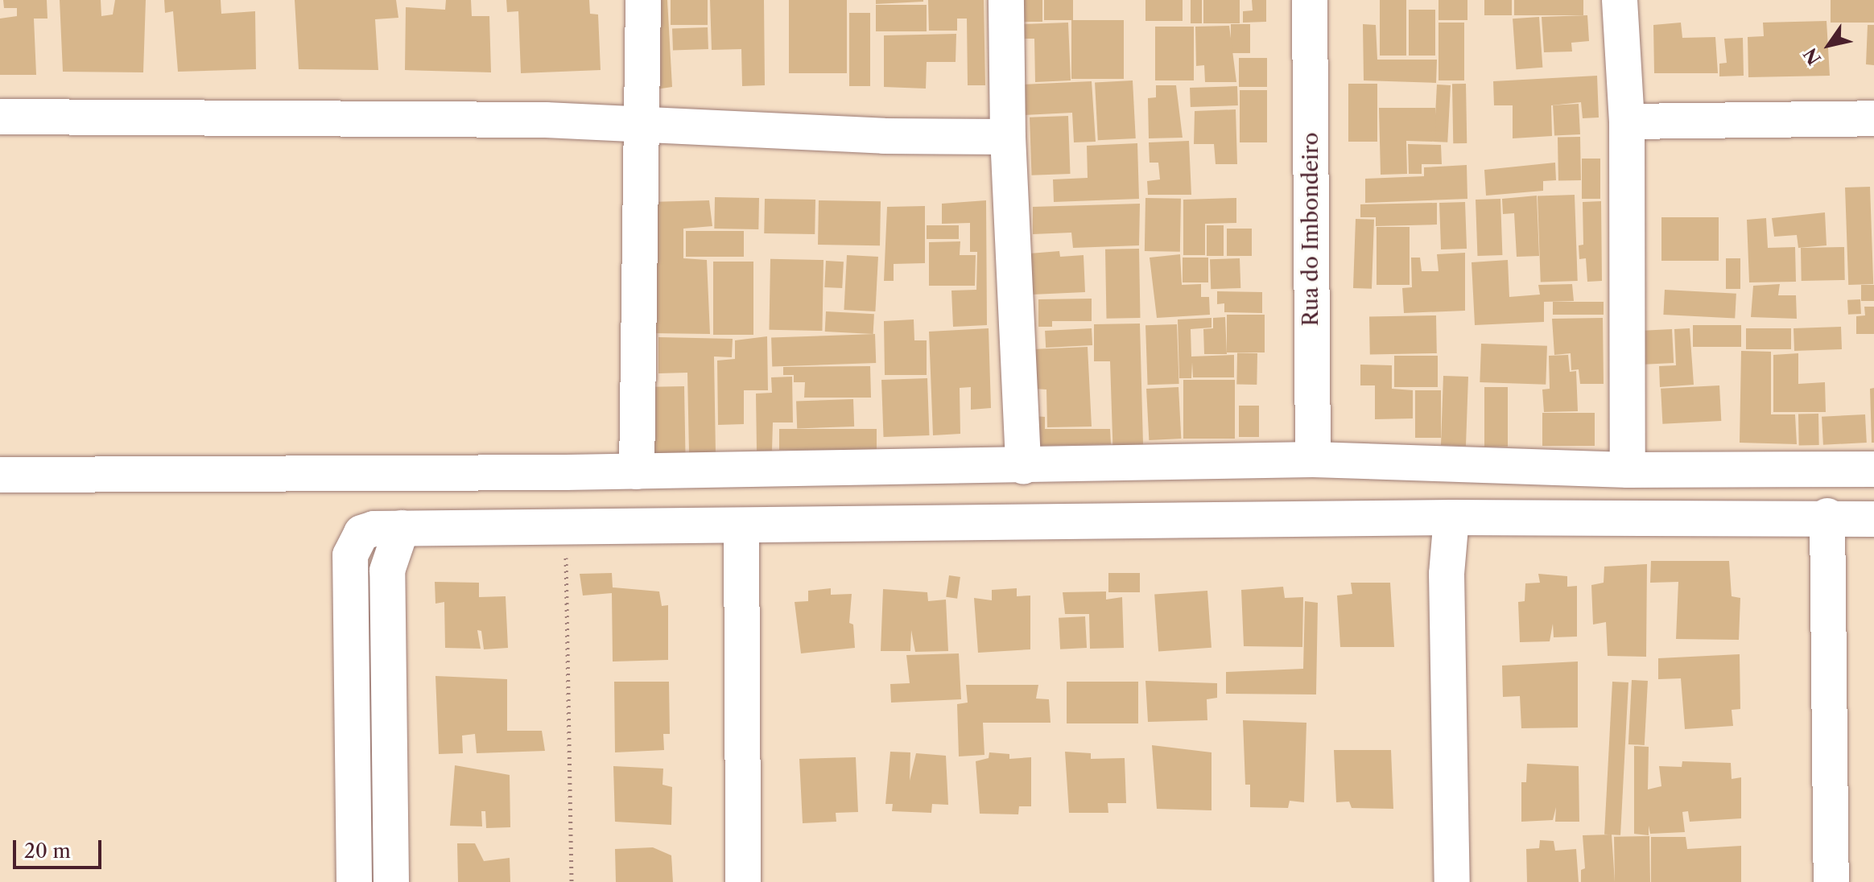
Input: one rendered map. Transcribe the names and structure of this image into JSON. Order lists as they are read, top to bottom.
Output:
{
  "streets": {
    "street": ["Rua do Imbondeiro"]
  },
  "scale_bar": "20 m",
  "north": "bottom left"
}
